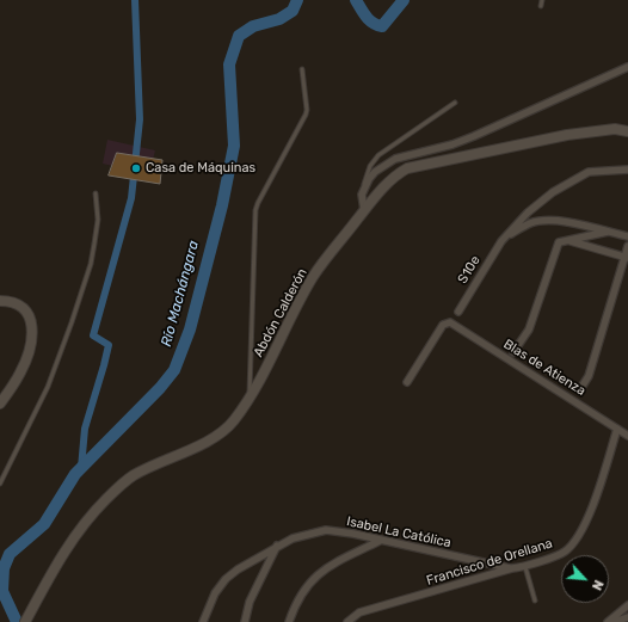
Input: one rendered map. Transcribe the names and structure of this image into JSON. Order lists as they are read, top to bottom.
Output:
{
  "streets": {
    "street": [
      "S10e",
      "Abdón Calderón",
      "Blas de Atienza",
      "Isabel La Católica",
      "Francisco de Orellana"
    ]
  },
  "crossings": [
    ["Blas de Atienza", "Francisco de Orellana"],
    ["Isabel La Católica", "Francisco de Orellana"]
  ],
  "water": ["Río Machángara"],
  "places": ["Casa de Máquinas"],
  "north": "bottom right"
}
